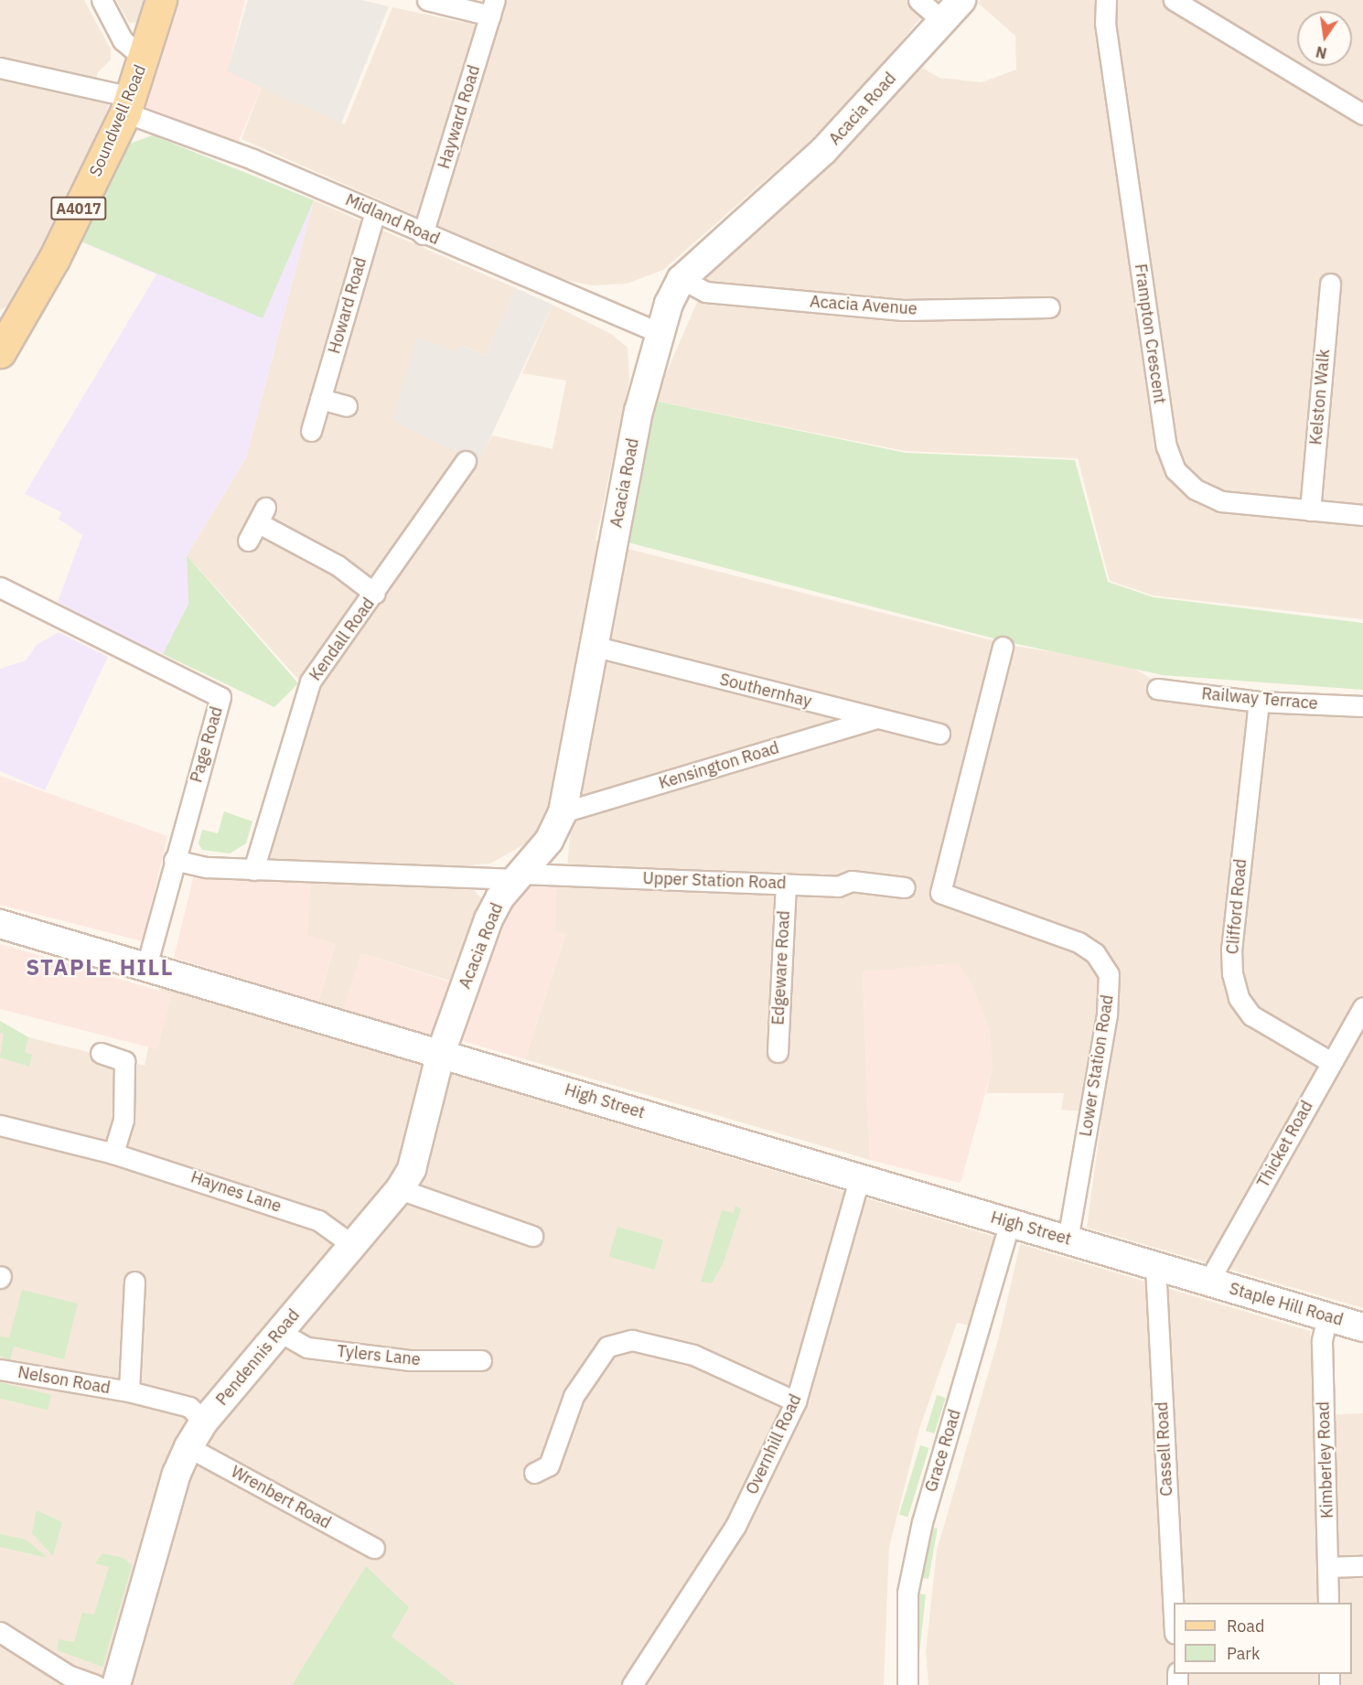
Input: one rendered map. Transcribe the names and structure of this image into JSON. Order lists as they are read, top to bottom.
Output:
{
  "streets": {
    "main road": ["Soundwell Road", "A4017"],
    "street": [
      "Acacia Road",
      "Hayward Road",
      "Midland Road",
      "Howard Road",
      "Acacia Avenue",
      "Frampton Crescent",
      "Kelston Walk",
      "Kendall Road",
      "Southernhay",
      "Railway Terrace",
      "Page Road",
      "Kensington Road",
      "Upper Station Road",
      "Clifford Road",
      "Edgeware Road",
      "Lower Station Road",
      "High Street",
      "Thicket Road",
      "Haynes Lane",
      "Staple Hill Road",
      "Tylers Lane",
      "Pendennis Road",
      "Nelson Road",
      "Overnhill Road",
      "Cassell Road",
      "Grace Road",
      "Kimberley Road",
      "Wrenbert Road"
    ]
  },
  "crossings": [
    ["Acacia Road", "Midland Road"],
    ["Acacia Road", "Acacia Avenue"],
    ["Acacia Road", "Southernhay"],
    ["Acacia Road", "Kensington Road"],
    ["Acacia Road", "Upper Station Road"],
    ["Acacia Road", "High Street"],
    ["Acacia Road", "Pendennis Road"],
    ["Hayward Road", "Midland Road"],
    ["Soundwell Road", "Midland Road"],
    ["Midland Road", "Howard Road"],
    ["Frampton Crescent", "Kelston Walk"],
    ["Kendall Road", "Upper Station Road"],
    ["Southernhay", "Kensington Road"],
    ["Railway Terrace", "Clifford Road"],
    ["Page Road", "Upper Station Road"],
    ["Page Road", "High Street"],
    ["Upper Station Road", "Edgeware Road"],
    ["Clifford Road", "Thicket Road"],
    ["Lower Station Road", "High Street"],
    ["High Street", "Thicket Road"],
    ["High Street", "Staple Hill Road"],
    ["High Street", "Pendennis Road"],
    ["High Street", "Overnhill Road"],
    ["High Street", "Cassell Road"],
    ["High Street", "Grace Road"],
    ["Thicket Road", "Staple Hill Road"],
    ["Haynes Lane", "Pendennis Road"],
    ["Staple Hill Road", "Kimberley Road"],
    ["Tylers Lane", "Pendennis Road"],
    ["Pendennis Road", "Nelson Road"],
    ["Pendennis Road", "Wrenbert Road"]
  ],
  "districts": ["STAPLE HILL"],
  "legend": ["Road", "Park"],
  "north": "bottom"
}
